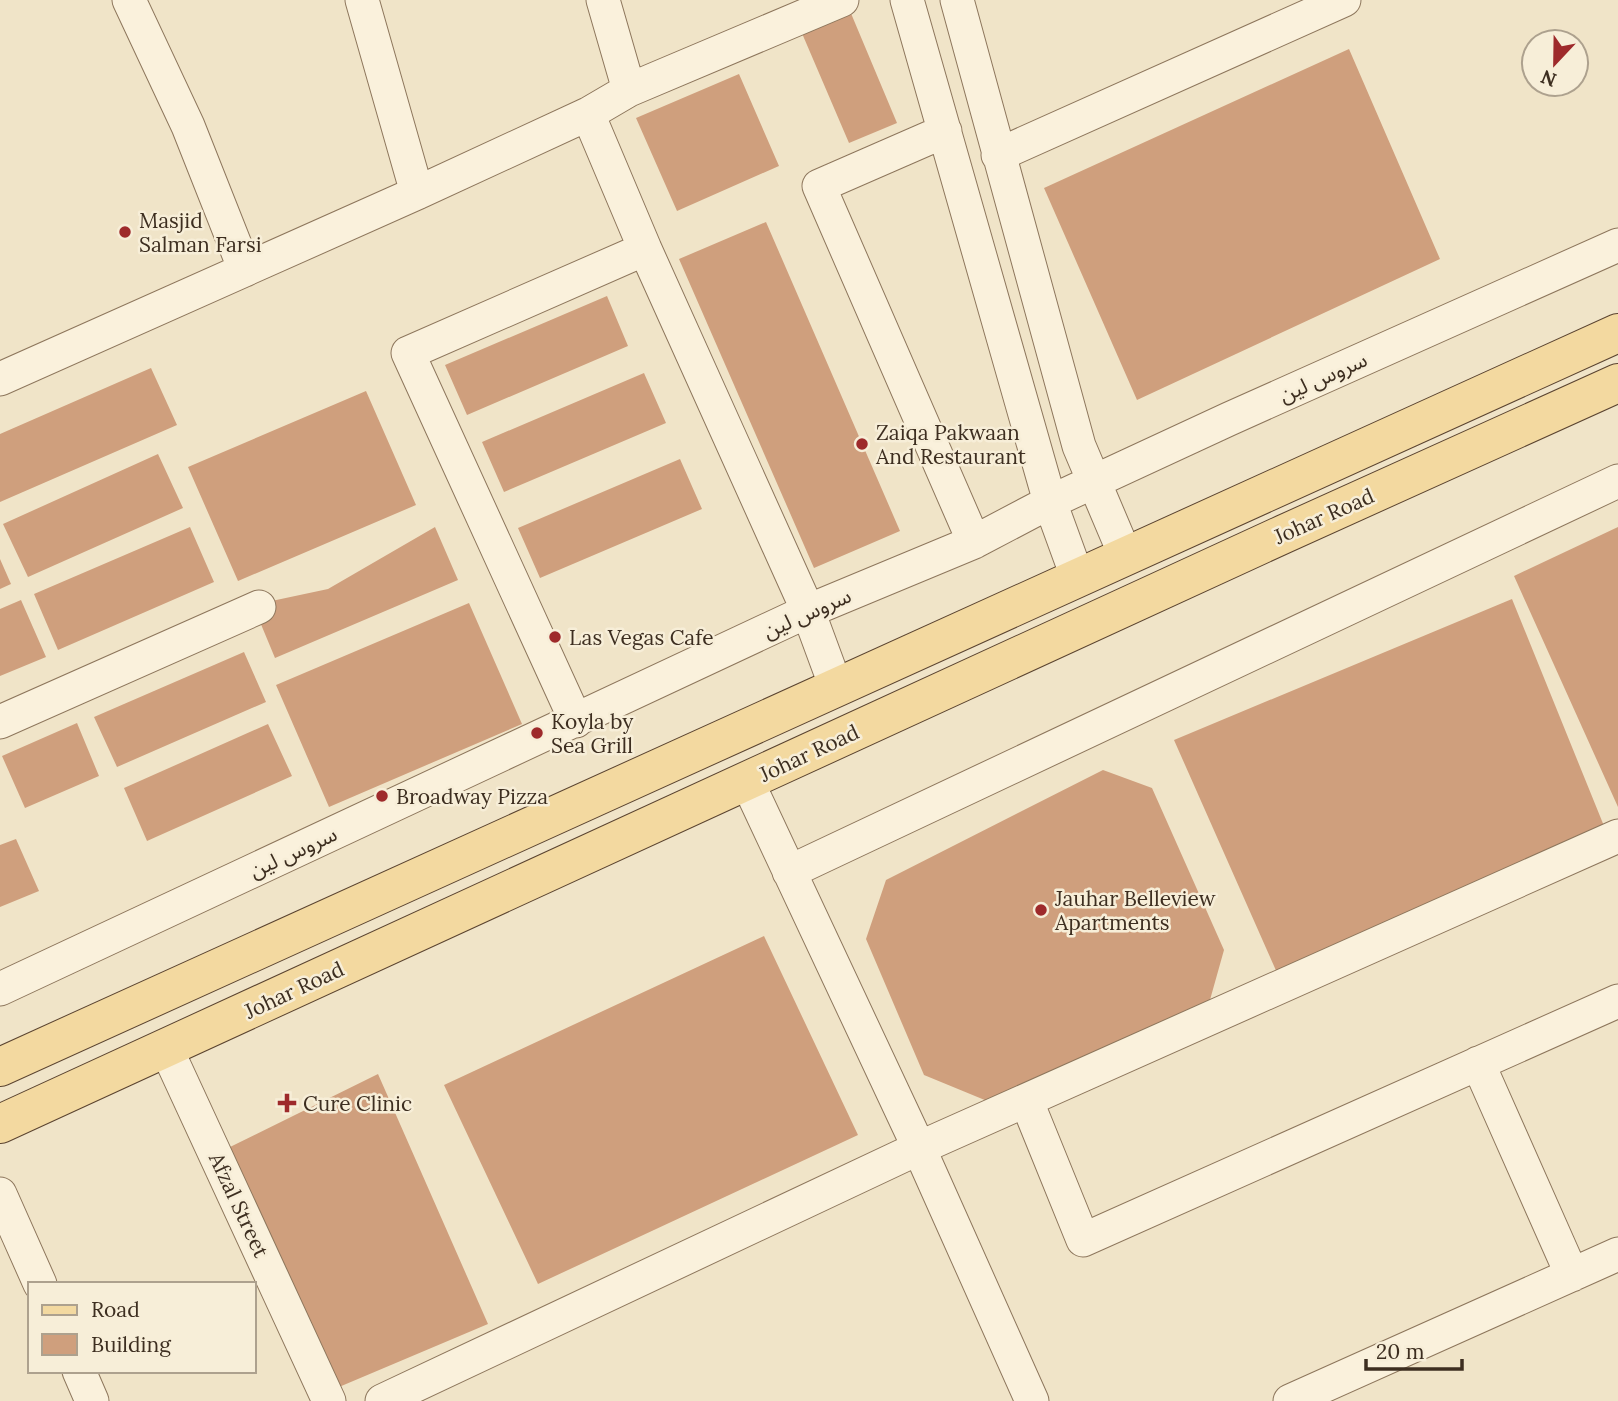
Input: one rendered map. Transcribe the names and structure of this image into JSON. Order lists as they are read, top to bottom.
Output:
{
  "streets": {
    "main road": ["Johar Road"],
    "street": ["سروس لین", "Afzal Street"]
  },
  "crossings": [
    ["Johar Road", "Afzal Street"]
  ],
  "places": {
    "other": [
      "Masjid Salman Farsi",
      "Zaiqa Pakwaan And Restaurant",
      "Las Vegas Cafe",
      "Koyla by Sea Grill",
      "Broadway Pizza",
      "Jauhar Belleview Apartments"
    ],
    "health": ["Cure Clinic"]
  },
  "legend": ["Road", "Building"],
  "scale_bar": "20 m",
  "north": "bottom"
}
